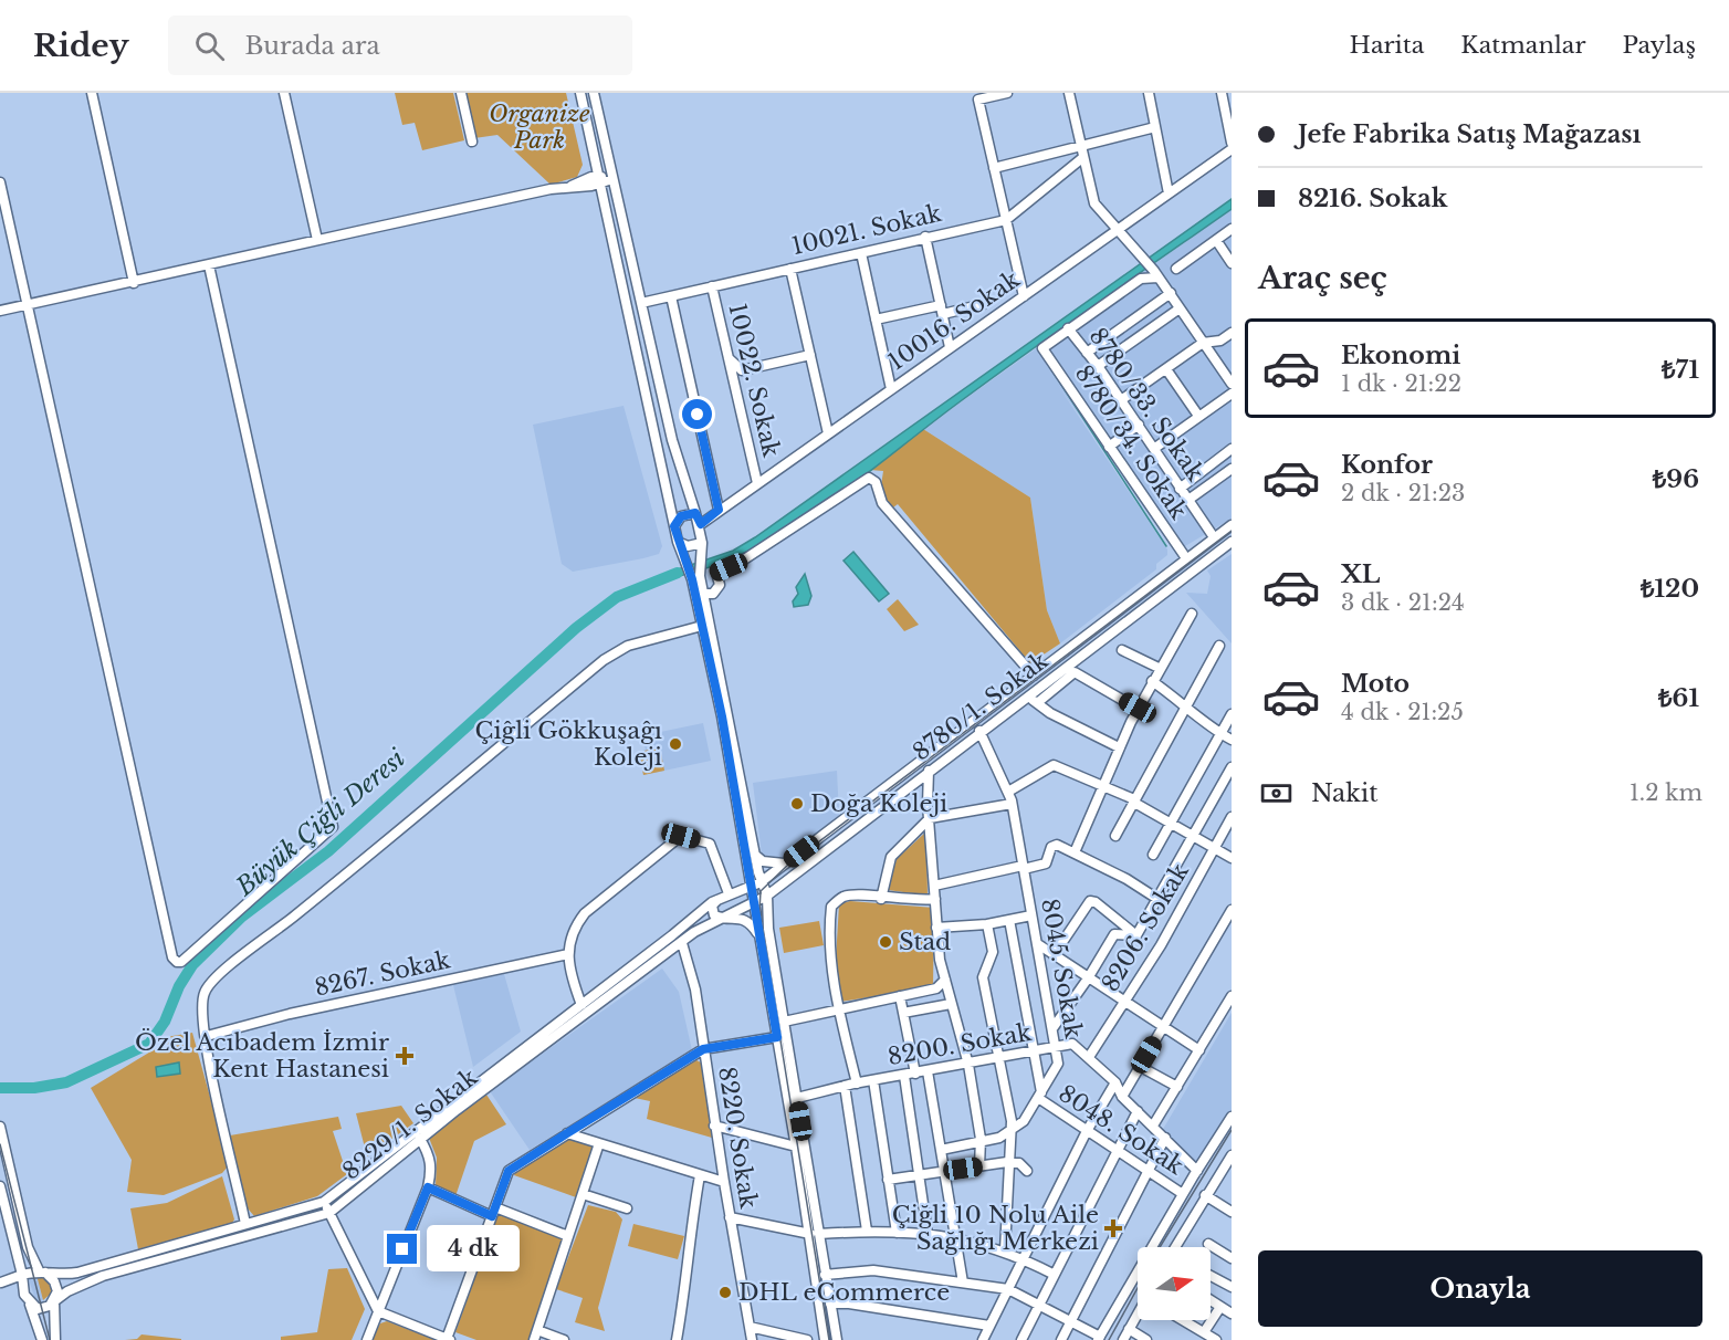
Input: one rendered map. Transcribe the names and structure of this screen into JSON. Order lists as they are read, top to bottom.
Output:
{
  "streets": {
    "street": [
      "10021. Sokak",
      "10016. Sokak",
      "10022. Sokak",
      "8780/33. Sokak",
      "8780/34. Sokak",
      "8780/1. Sokak",
      "8206. Sokak",
      "8045. Sokak",
      "8267. Sokak",
      "8200. Sokak",
      "8229/1. Sokak",
      "8048. Sokak",
      "8220. Sokak"
    ]
  },
  "crossings": [
    ["10021. Sokak", "10022. Sokak"],
    ["10016. Sokak", "10022. Sokak"],
    ["8780/33. Sokak", "8780/34. Sokak"],
    ["8780/34. Sokak", "8780/1. Sokak"],
    ["8780/34. Sokak", "8229/1. Sokak"],
    ["8780/1. Sokak", "8045. Sokak"],
    ["8780/1. Sokak", "8229/1. Sokak"],
    ["8206. Sokak", "8200. Sokak"],
    ["8045. Sokak", "8200. Sokak"],
    ["8045. Sokak", "8048. Sokak"],
    ["8229/1. Sokak", "8220. Sokak"]
  ],
  "water": ["Büyük Çiğli Deresi"],
  "parks": ["Organize Park"],
  "places": {
    "other": [
      "Çiĝli Gökkuşaĝı Koleji",
      "Doğa Koleji",
      "Stad",
      "DHL eCommerce"
    ],
    "health": ["Özel Acıbadem İzmir Kent Hastanesi", "Çiğli 10 Nolu Aile Sağlığı Merkezi"]
  },
  "north": "right",
  "page": {
    "header": "Ridey",
    "search": "Burada ara",
    "nav": ["Harita", "Katmanlar", "Paylaş"],
    "banner": ["Jefe Fabrika Satış Mağazası", "8216. Sokak"],
    "heading": "Araç seç",
    "list": [
      {
        "name": "Ekonomi",
        "note": "1 dk · 21:22",
        "value": "₺71"
      },
      {
        "name": "Konfor",
        "note": "2 dk · 21:23",
        "value": "₺96"
      },
      {
        "name": "XL",
        "note": "3 dk · 21:24",
        "value": "₺120"
      },
      {
        "name": "Moto",
        "note": "4 dk · 21:25",
        "value": "₺61"
      }
    ],
    "pay": ["Nakit", "1.2 km"],
    "bubble": "4 dk",
    "buttons": "Onayla"
  }
}
